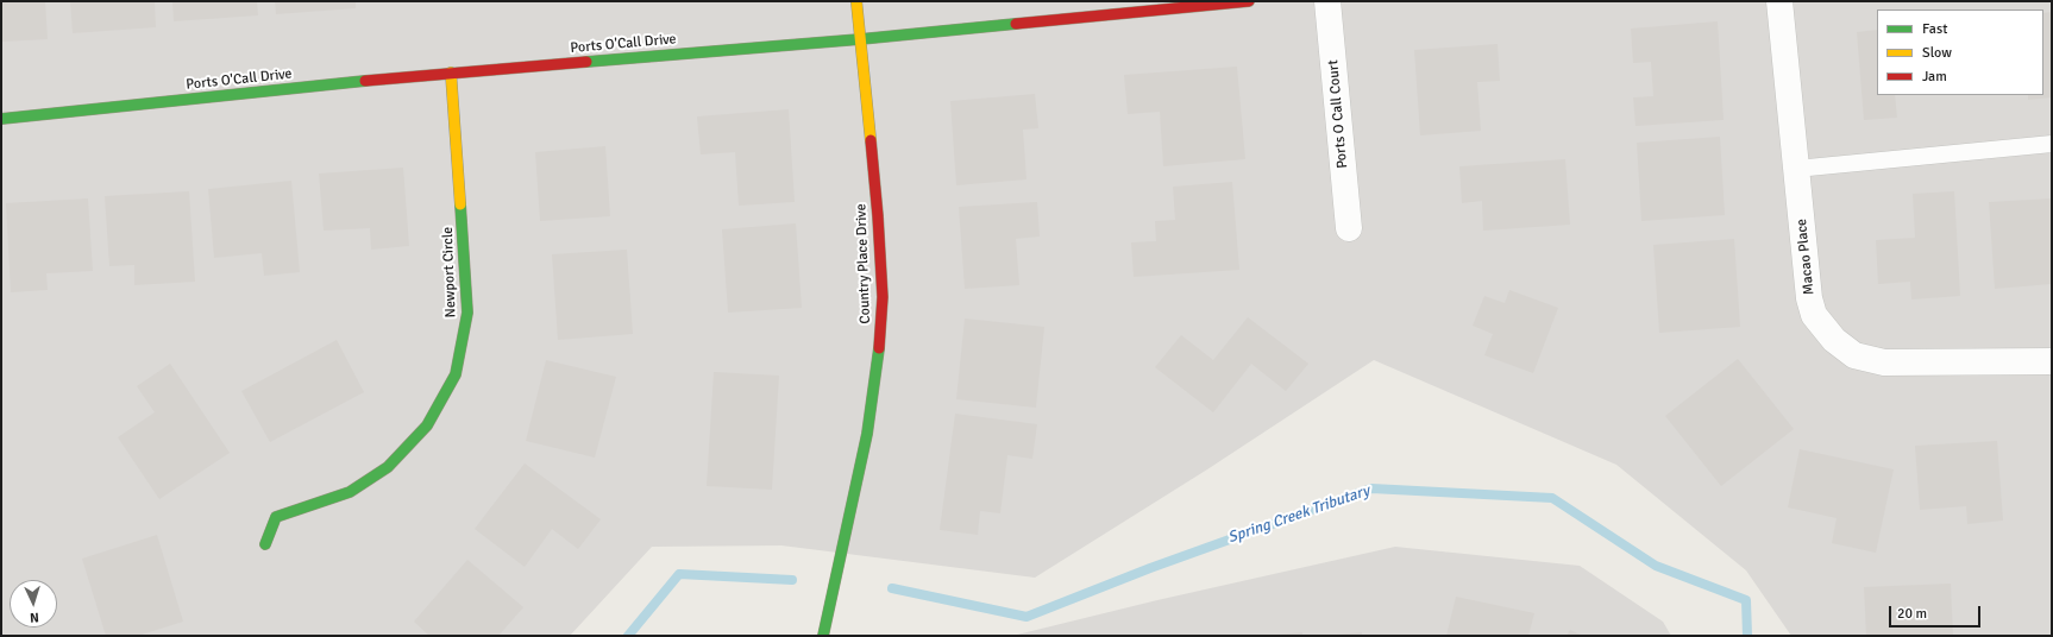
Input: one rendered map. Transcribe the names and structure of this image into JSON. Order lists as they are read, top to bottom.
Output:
{
  "streets": {
    "street": [
      "Ports O'Call Drive",
      "Ports O Call Court",
      "Macao Place",
      "Country Place Drive",
      "Newport Circle"
    ]
  },
  "crossings": [
    ["Ports O'Call Drive", "Country Place Drive"],
    ["Ports O'Call Drive", "Newport Circle"]
  ],
  "water": ["Spring Creek Tributary"],
  "legend": ["Fast", "Slow", "Jam"],
  "scale_bar": "20 m",
  "north": "bottom"
}
